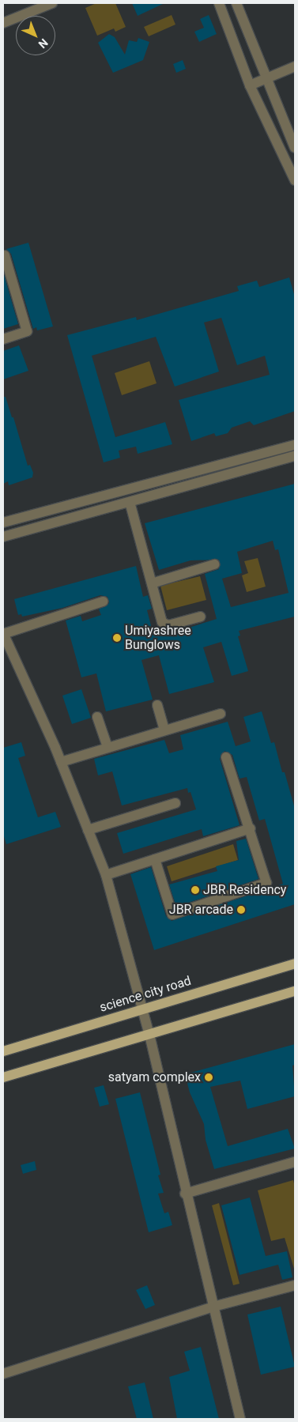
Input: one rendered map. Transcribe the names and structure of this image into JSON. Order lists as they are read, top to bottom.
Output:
{
  "streets": {
    "main road": ["science city road"]
  },
  "places": [
    "Umiyashree Bunglows",
    "JBR Residency",
    "JBR arcade",
    "satyam complex"
  ],
  "north": "bottom right"
}
